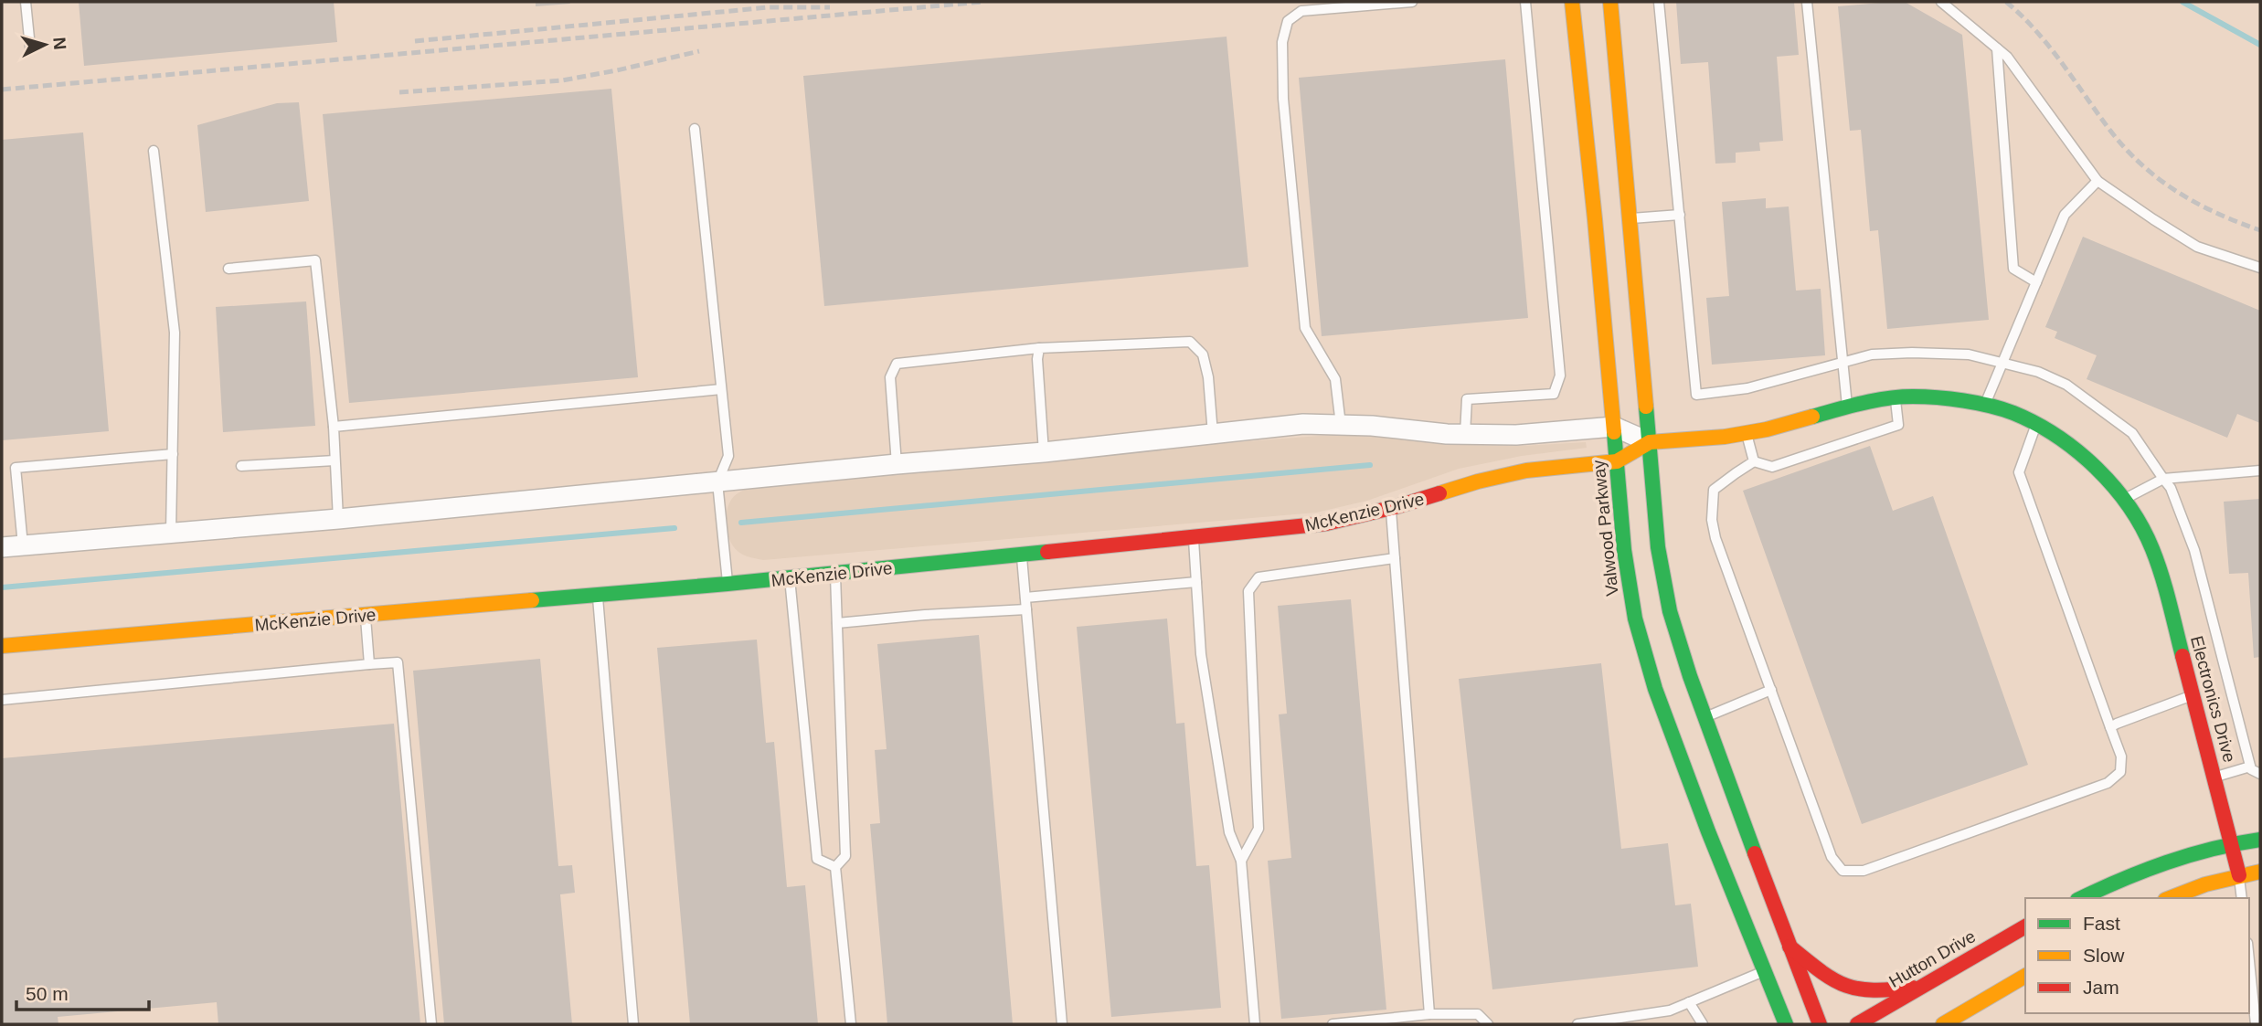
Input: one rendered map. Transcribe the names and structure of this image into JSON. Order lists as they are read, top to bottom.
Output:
{
  "streets": {
    "street": [
      "McKenzie Drive",
      "Valwood Parkway",
      "Electronics Drive",
      "Hutton Drive"
    ]
  },
  "crossings": [
    ["McKenzie Drive", "Valwood Parkway"],
    ["McKenzie Drive", "Electronics Drive"]
  ],
  "legend": ["Fast", "Slow", "Jam"],
  "scale_bar": "50 m",
  "north": "right"
}
